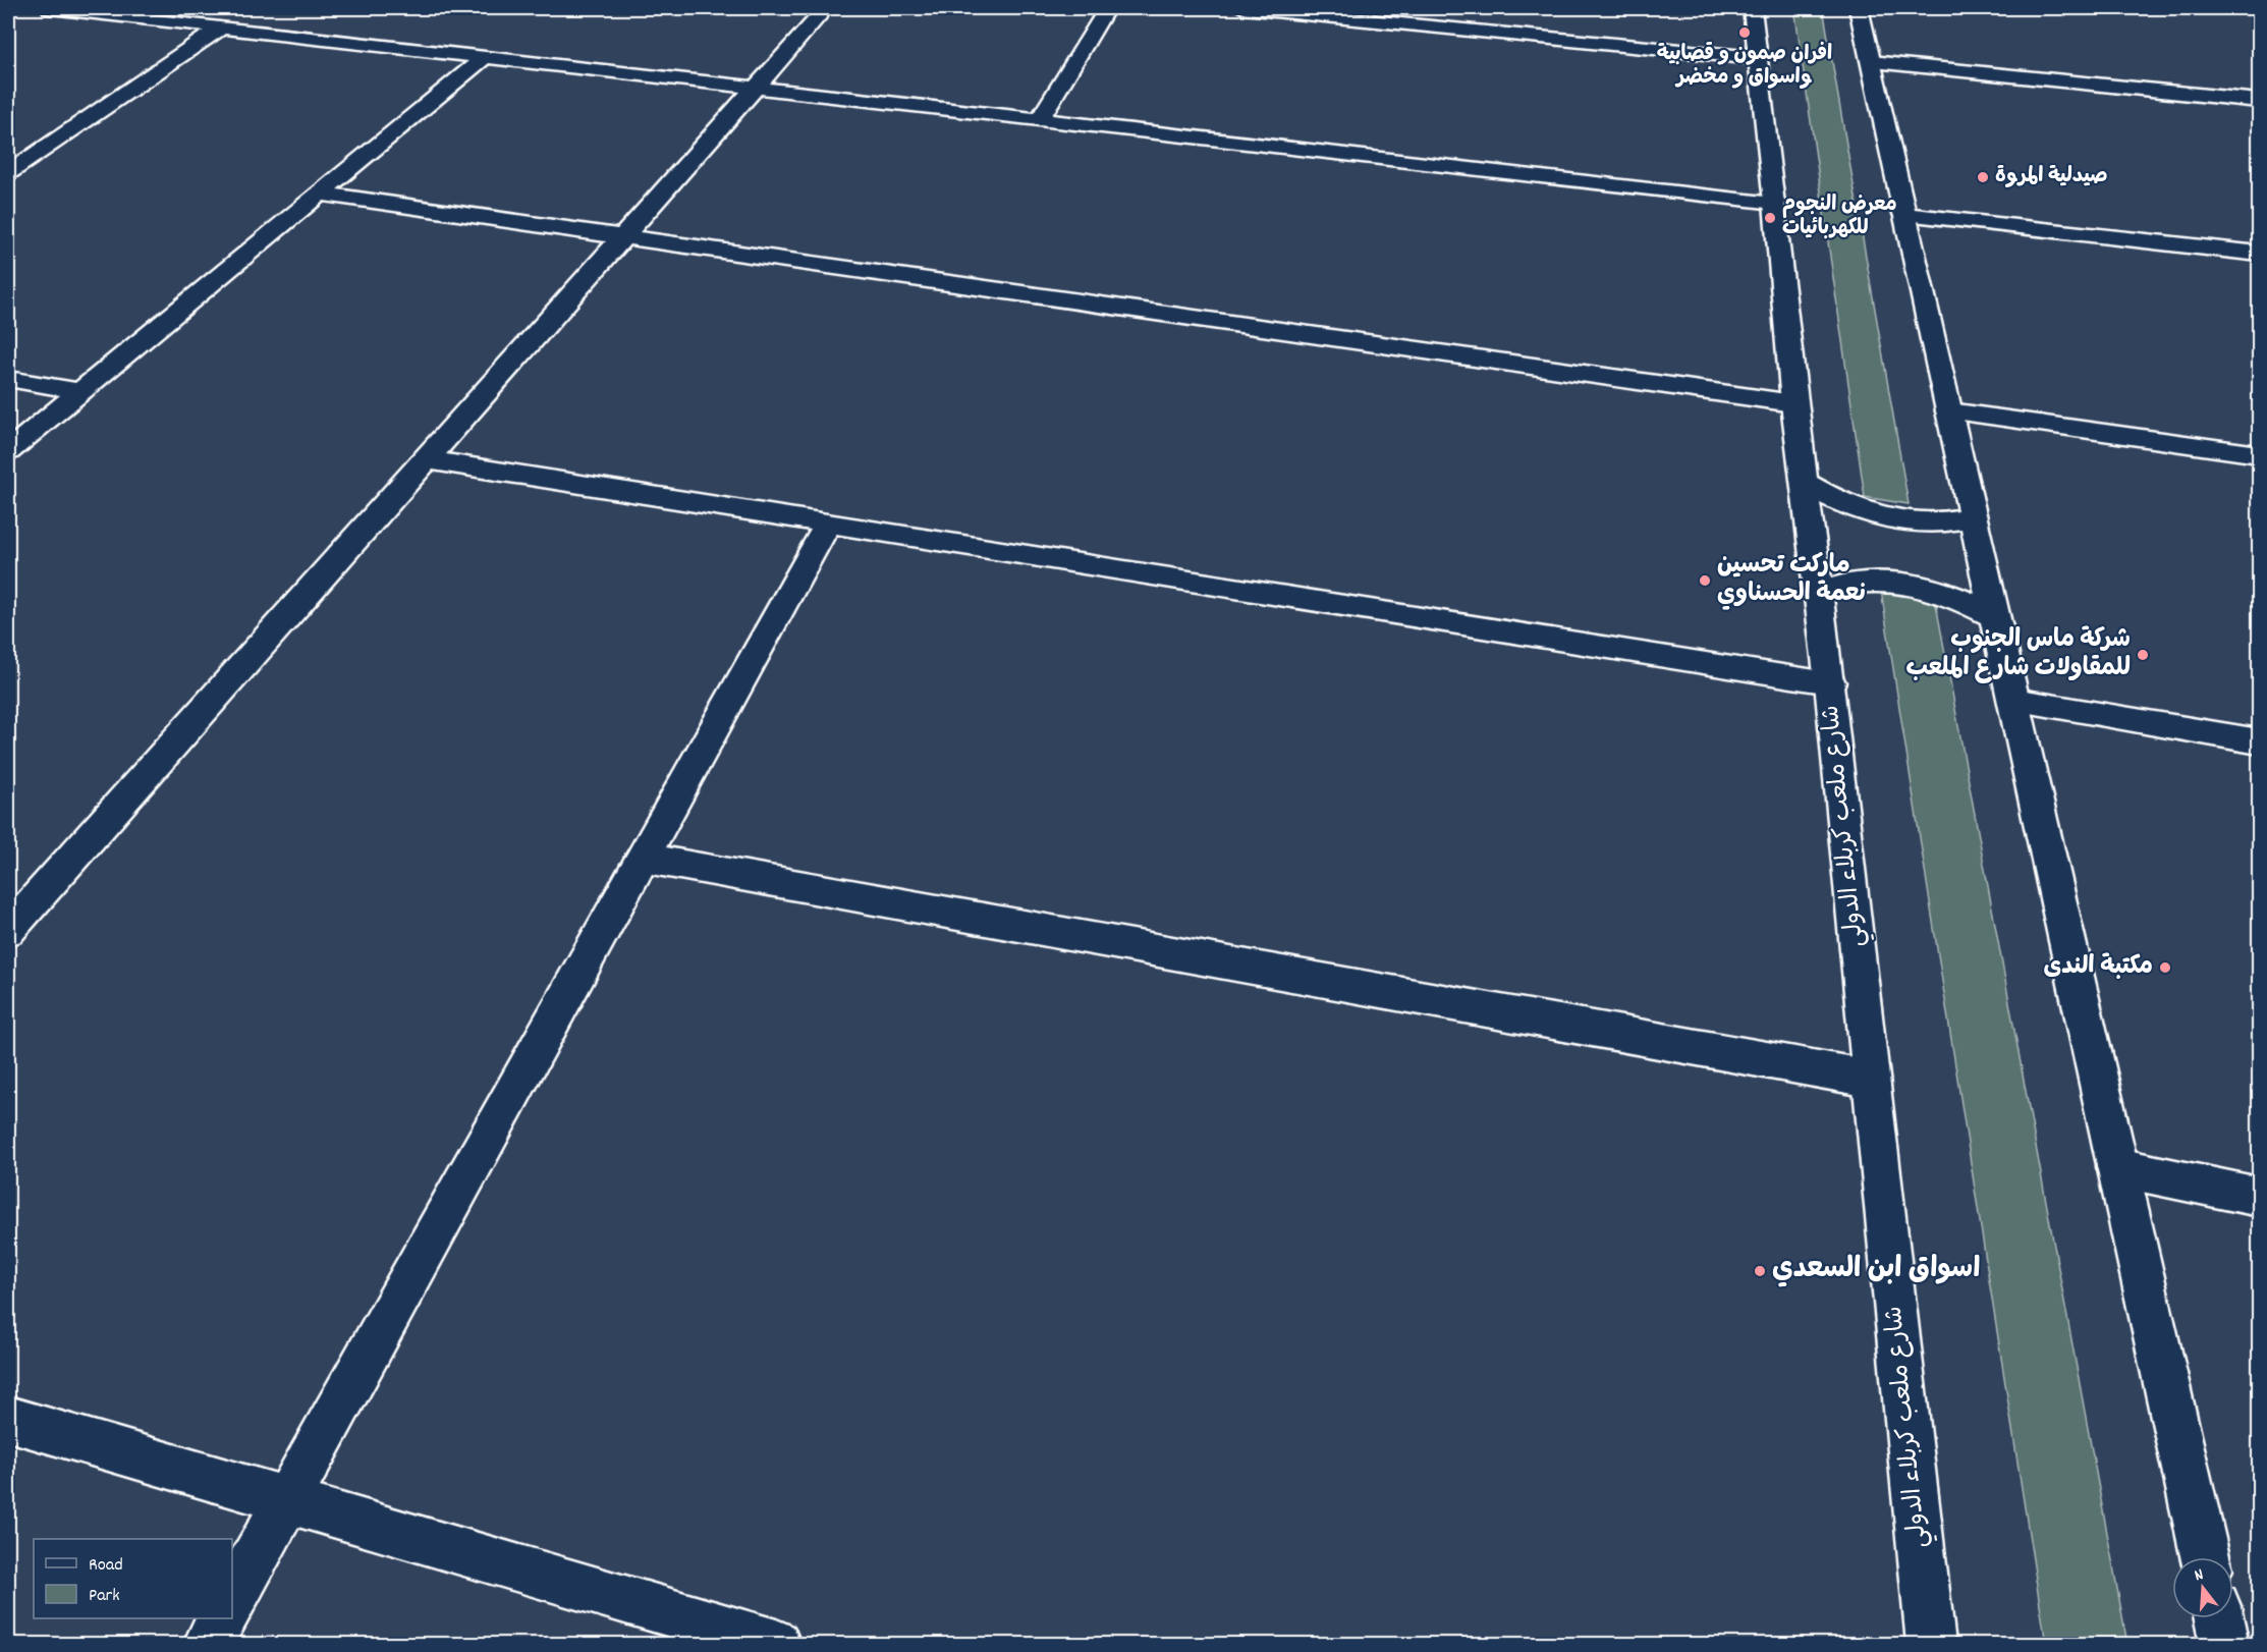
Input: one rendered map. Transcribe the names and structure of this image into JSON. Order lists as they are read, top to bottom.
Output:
{
  "streets": {
    "street": ["شارع ملعب كربلاء الدولي"]
  },
  "places": [
    "افران صمون و قصابية واسواق و مخضر",
    "صيدلية المروة",
    "معرض النجوم للكهربائيات",
    "ماركت تحسين نعمة الحسناوي",
    "شركة ماس الجنوب للمقاولات شارع الملعب",
    "مكتبة الندى",
    "اسواق ابن السعدي"
  ],
  "legend": ["Road", "Park"],
  "north": "top"
}
